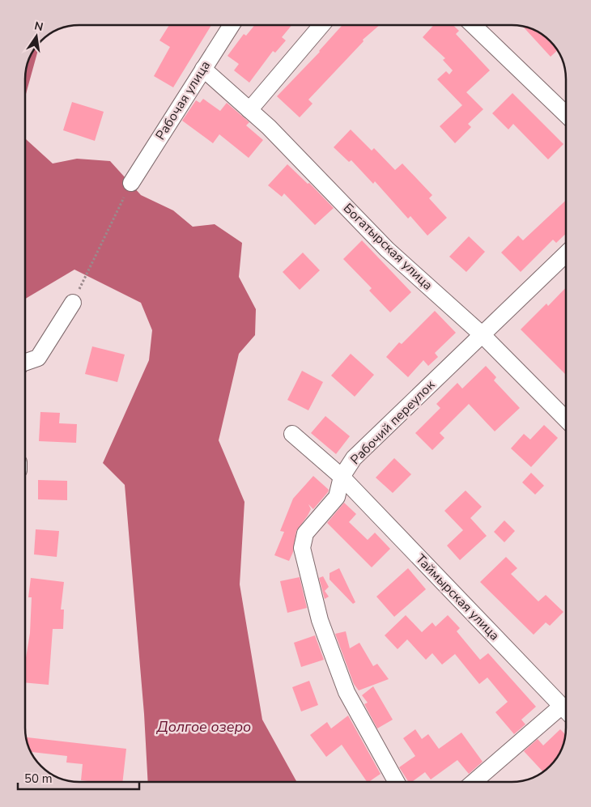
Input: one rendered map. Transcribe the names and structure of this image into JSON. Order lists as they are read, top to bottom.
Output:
{
  "streets": {
    "street": [
      "Рабочая улица",
      "Богатырская улица",
      "Рабочий переулок",
      "Таймырская улица"
    ]
  },
  "crossings": [
    ["Рабочая улица", "Богатырская улица"],
    ["Богатырская улица", "Рабочий переулок"],
    ["Рабочий переулок", "Таймырская улица"]
  ],
  "water": ["Долгое озеро"],
  "scale_bar": "50 m",
  "north": "top"
}
